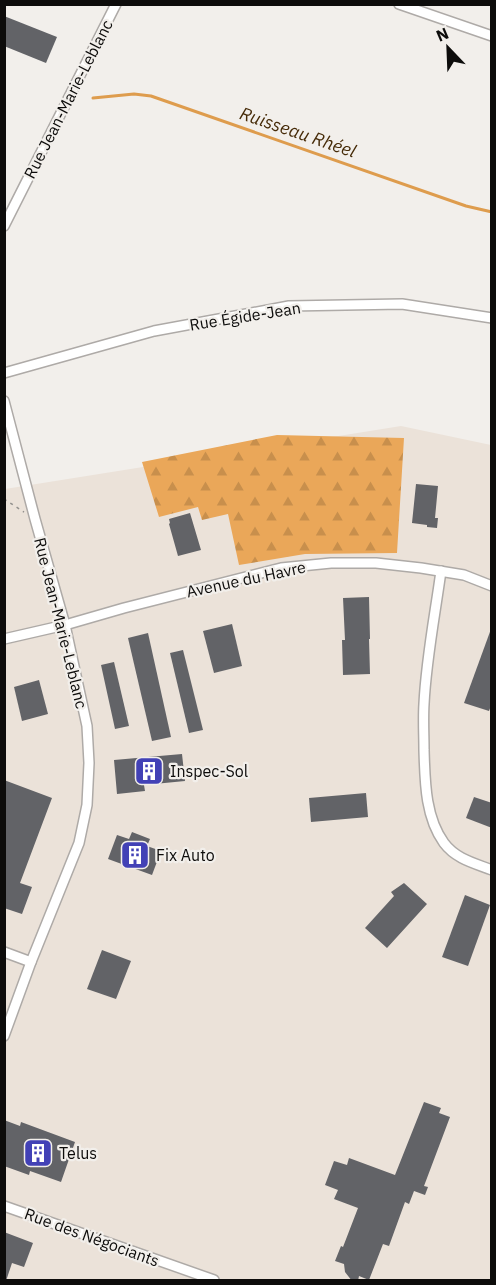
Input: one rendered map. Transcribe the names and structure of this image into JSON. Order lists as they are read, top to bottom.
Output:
{
  "streets": {
    "street": [
      "Rue Jean-Marie-Leblanc",
      "Rue Égide-Jean",
      "Avenue du Havre",
      "Rue des Négociants"
    ]
  },
  "crossings": [
    ["Rue Jean-Marie-Leblanc", "Avenue du Havre"]
  ],
  "water": ["Ruisseau Rhéel"],
  "places": {
    "building": ["Inspec-Sol", "Fix Auto", "Telus"]
  },
  "north": "top left"
}
